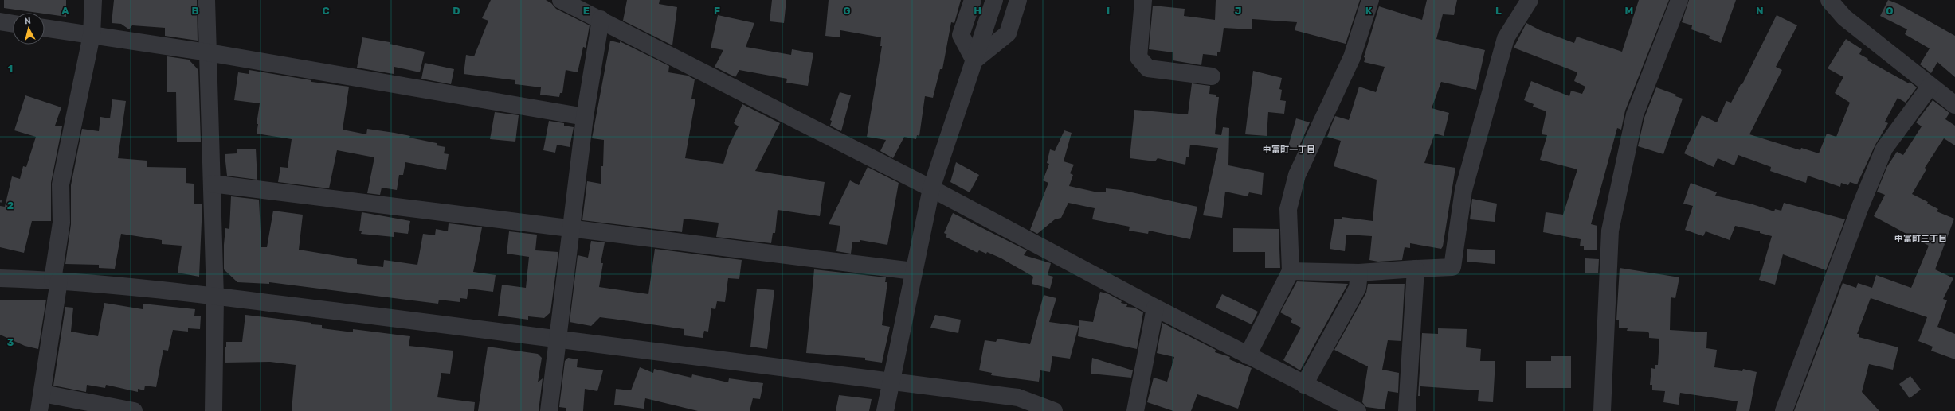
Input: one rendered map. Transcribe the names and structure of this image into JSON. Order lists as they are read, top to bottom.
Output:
{
  "districts": ["中富町一丁目", "中富町三丁目"],
  "north": "top",
  "grid": {
    "columns": [
      "A",
      "B",
      "C",
      "D",
      "E",
      "F",
      "G",
      "H",
      "I",
      "J",
      "K",
      "L",
      "M",
      "N",
      "O"
    ],
    "rows": ["1", "2", "3"]
  }
}
